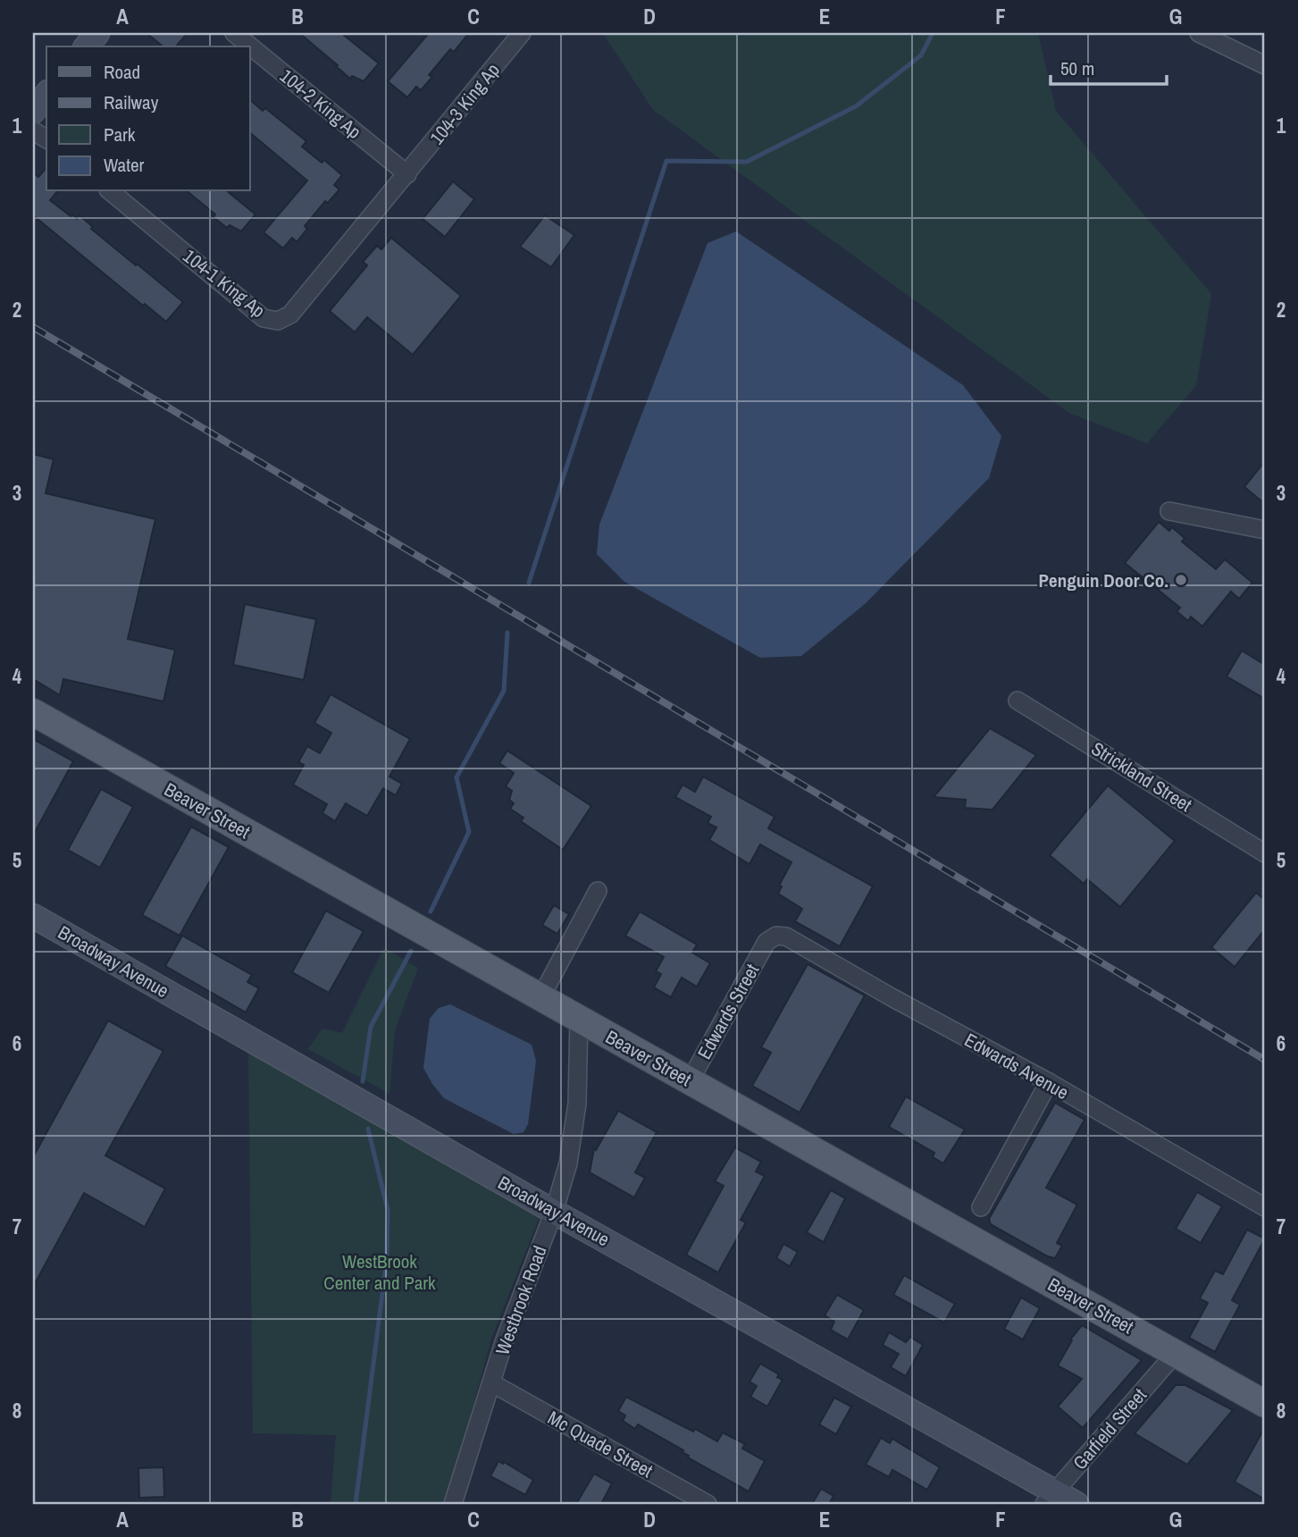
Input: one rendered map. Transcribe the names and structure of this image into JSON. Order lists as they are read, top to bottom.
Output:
{
  "streets": {
    "main road": ["Beaver Street"],
    "street": [
      "104-2 King Ap",
      "104-3 King Ap",
      "104-1 King Ap",
      "Strickland Street",
      "Broadway Avenue",
      "Edwards Street",
      "Edwards Avenue",
      "Westbrook Road",
      "Garfield Street",
      "Mc Quade Street"
    ]
  },
  "crossings": [
    ["104-2 King Ap", "104-3 King Ap"],
    ["104-2 King Ap", "104-1 King Ap"],
    ["104-3 King Ap", "104-1 King Ap"],
    ["Beaver Street", "Edwards Street"],
    ["Beaver Street", "Westbrook Road"],
    ["Beaver Street", "Garfield Street"],
    ["Broadway Avenue", "Westbrook Road"],
    ["Broadway Avenue", "Garfield Street"],
    ["Edwards Street", "Edwards Avenue"],
    ["Westbrook Road", "Mc Quade Street"]
  ],
  "parks": ["WestBrook Center and Park"],
  "places": ["Penguin Door Co."],
  "legend": [
    "Road",
    "Railway",
    "Park",
    "Water"
  ],
  "scale_bar": "50 m",
  "grid": {
    "columns": [
      "A",
      "B",
      "C",
      "D",
      "E",
      "F",
      "G"
    ],
    "rows": [
      "1",
      "2",
      "3",
      "4",
      "5",
      "6",
      "7",
      "8"
    ]
  }
}
